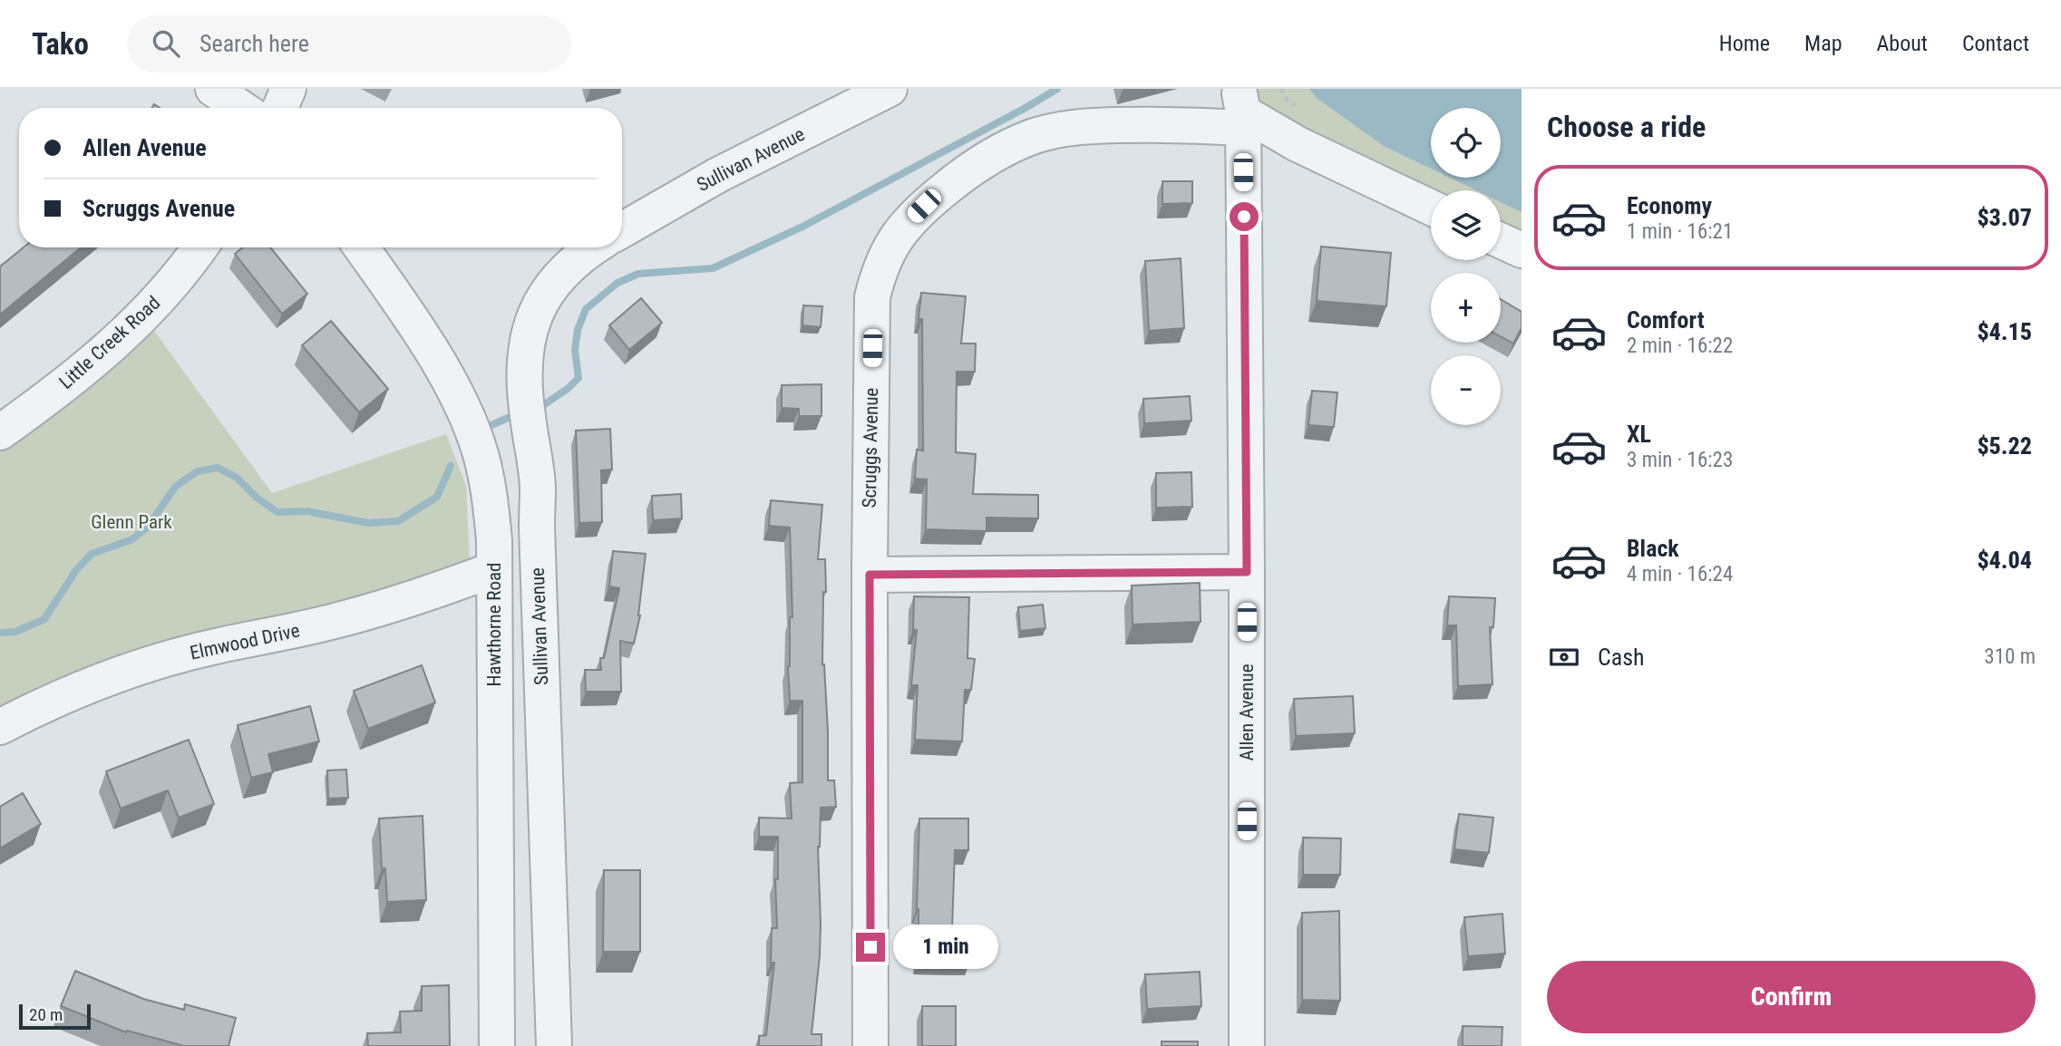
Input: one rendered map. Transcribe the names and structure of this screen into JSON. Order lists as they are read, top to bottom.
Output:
{
  "streets": {
    "street": [
      "Sullivan Avenue",
      "Little Creek Road",
      "Scruggs Avenue",
      "Hawthorne Road",
      "Elmwood Drive",
      "Allen Avenue"
    ]
  },
  "crossings": [
    ["Scruggs Avenue", "Allen Avenue"],
    ["Hawthorne Road", "Elmwood Drive"]
  ],
  "parks": ["Glenn Park"],
  "scale_bar": "20 m",
  "page": {
    "header": "Tako",
    "search": "Search here",
    "nav": [
      "Home",
      "Map",
      "About",
      "Contact"
    ],
    "heading": "Choose a ride",
    "map_buttons": ["+", "−"],
    "banner": ["Allen Avenue", "Scruggs Avenue"],
    "list": [
      {
        "name": "Economy",
        "note": "1 min · 16:21",
        "value": "$3.07"
      },
      {
        "name": "Comfort",
        "note": "2 min · 16:22",
        "value": "$4.15"
      },
      {
        "name": "XL",
        "note": "3 min · 16:23",
        "value": "$5.22"
      },
      {
        "name": "Black",
        "note": "4 min · 16:24",
        "value": "$4.04"
      }
    ],
    "pay": ["Cash", "310 m"],
    "bubble": "1 min",
    "buttons": "Confirm",
    "scale": "20 m"
  }
}
